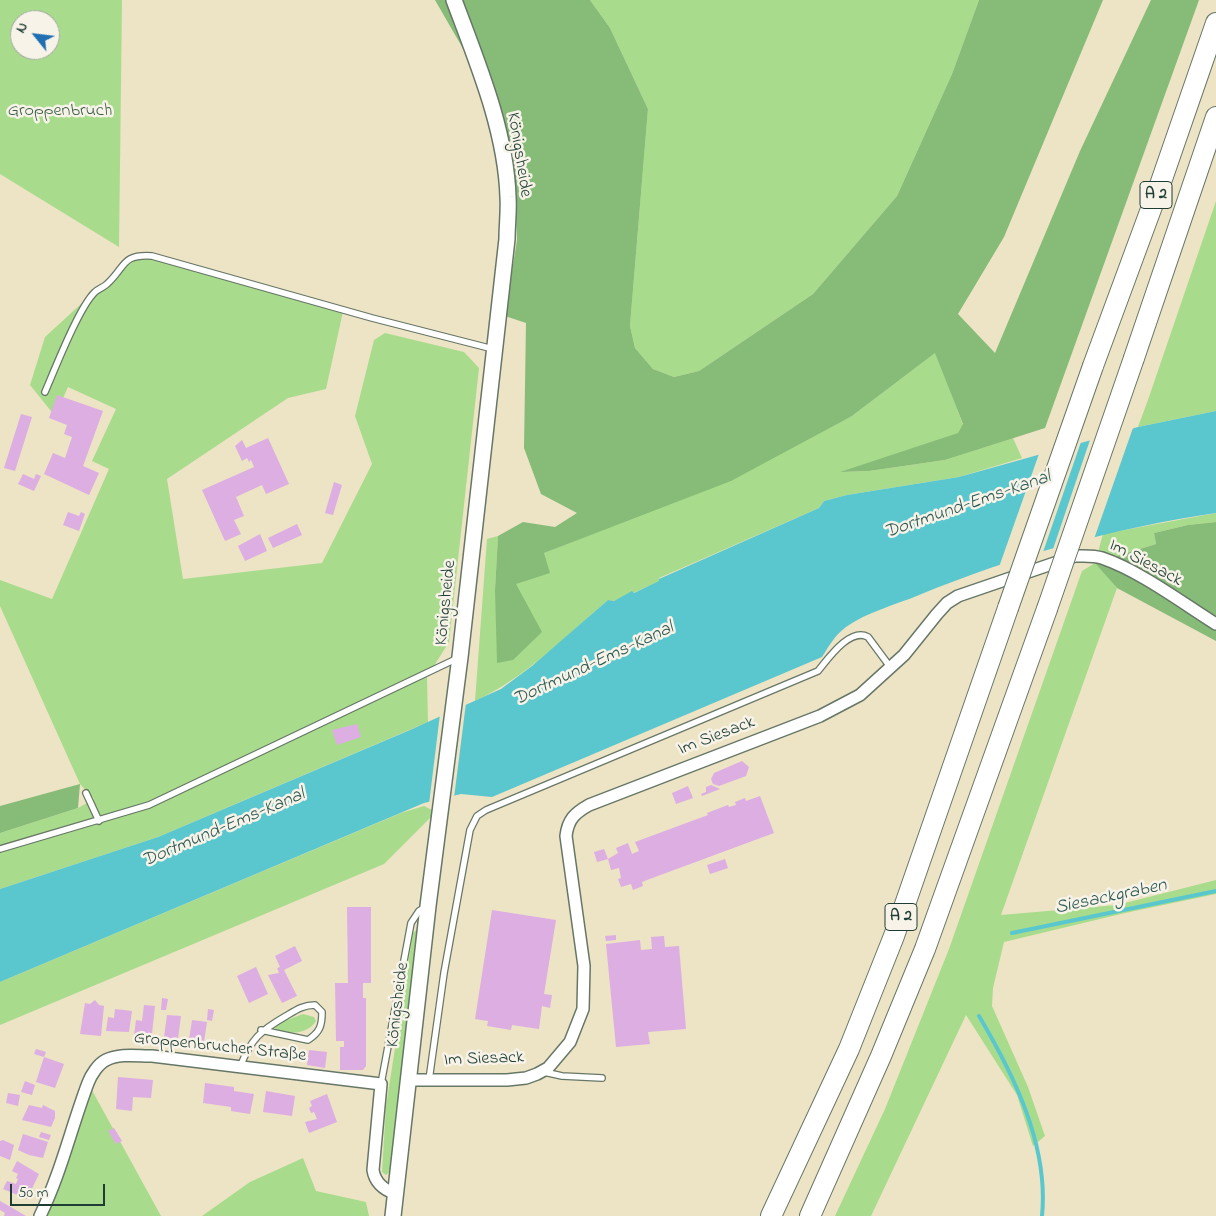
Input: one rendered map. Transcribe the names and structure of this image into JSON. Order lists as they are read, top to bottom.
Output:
{
  "streets": {
    "highway": ["A 2"],
    "main road": ["Königsheide"],
    "street": ["Im Siesack", "Groppenbrucher Straße"]
  },
  "crossings": [
    ["Königsheide", "Im Siesack"]
  ],
  "water": ["Dortmund-Ems-Kanal", "Siesackgraben"],
  "parks": ["Groppenbruch"],
  "scale_bar": "50 m",
  "north": "top left"
}
